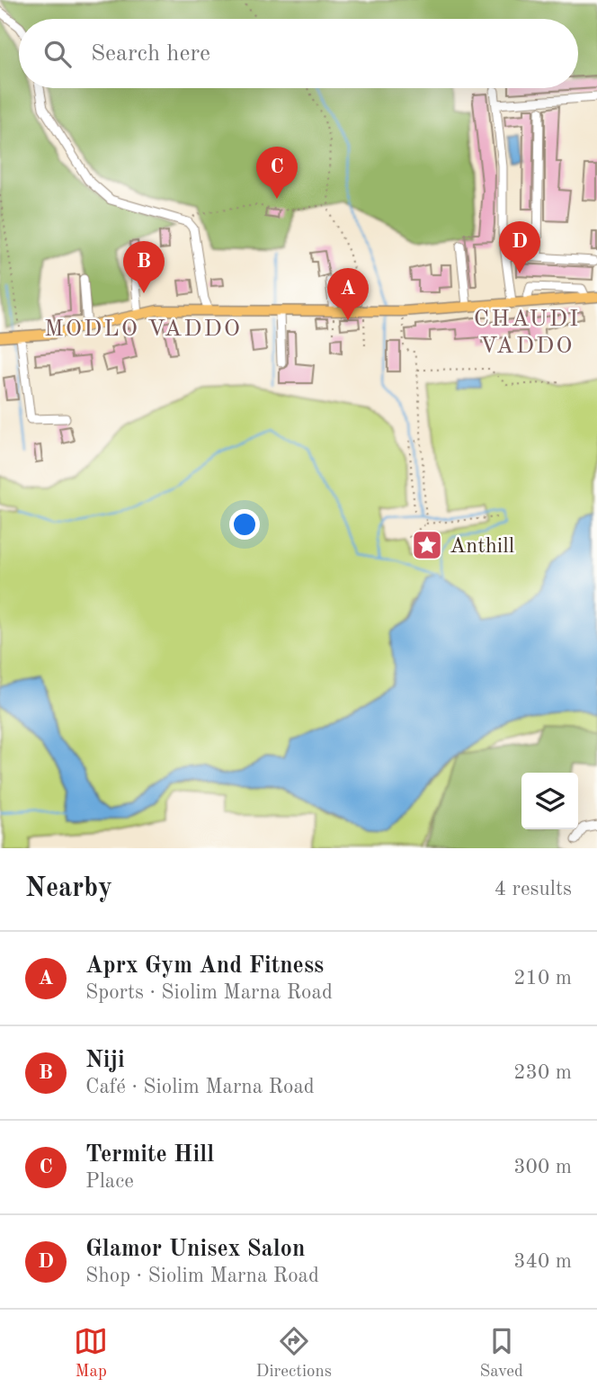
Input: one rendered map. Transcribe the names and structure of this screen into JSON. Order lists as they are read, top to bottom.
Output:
{
  "districts": ["CHAUDI VADDO", "MODLO VADDO"],
  "places": {
    "place": ["Anthill"]
  },
  "page": {
    "search": "Search here",
    "pins": [
      "C",
      "D",
      "B",
      "A"
    ],
    "heading": ["Nearby", "4 results"],
    "list": [
      {
        "mark": "A",
        "name": "Aprx Gym And Fitness",
        "note": "Sports · Siolim Marna Road",
        "value": "210 m"
      },
      {
        "mark": "B",
        "name": "Niji",
        "note": "Café · Siolim Marna Road",
        "value": "230 m"
      },
      {
        "mark": "C",
        "name": "Termite Hill",
        "note": "Place",
        "value": "300 m"
      },
      {
        "mark": "D",
        "name": "Glamor Unisex Salon",
        "note": "Shop · Siolim Marna Road",
        "value": "340 m"
      }
    ],
    "nav": ["Map", "Directions", "Saved"]
  }
}
